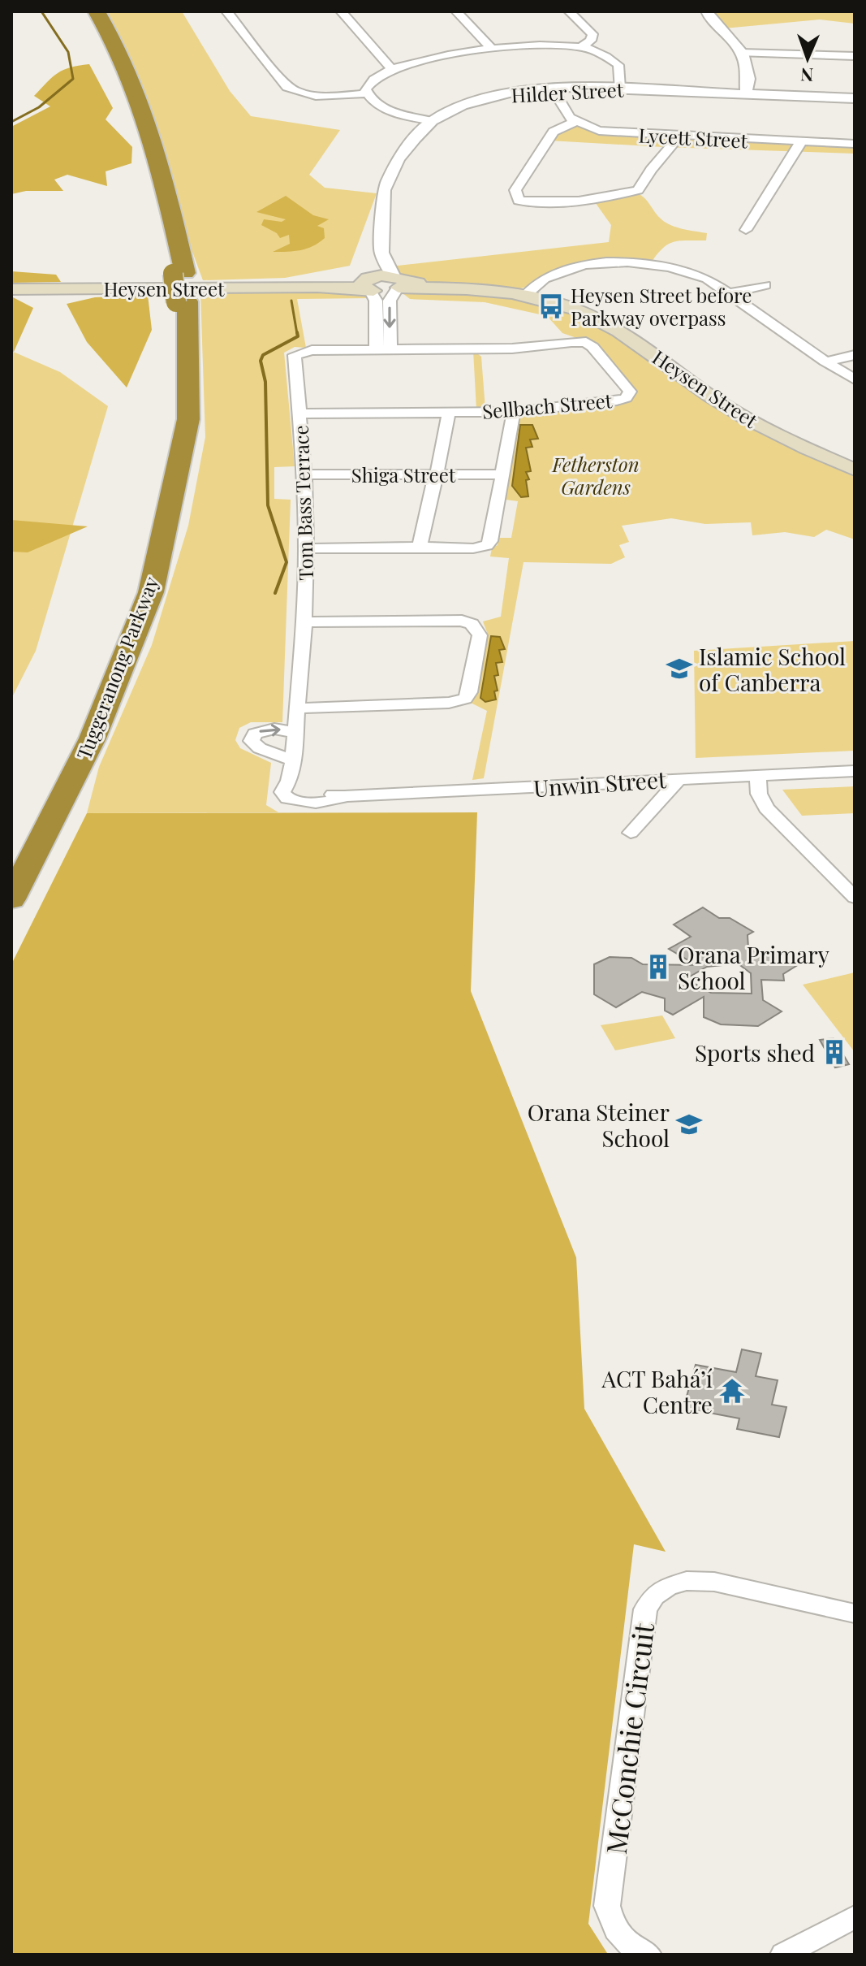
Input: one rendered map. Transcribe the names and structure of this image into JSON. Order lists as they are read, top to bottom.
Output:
{
  "streets": {
    "highway": ["Tuggeranong Parkway"],
    "main road": ["Heysen Street"],
    "street": [
      "Hilder Street",
      "Lycett Street",
      "Sellbach Street",
      "Shiga Street",
      "Tom Bass Terrace",
      "Unwin Street",
      "McConchie Circuit"
    ]
  },
  "crossings": [
    ["Hilder Street", "Heysen Street"],
    ["Sellbach Street", "Tom Bass Terrace"],
    ["Shiga Street", "Tom Bass Terrace"],
    ["Tom Bass Terrace", "Unwin Street"]
  ],
  "parks": ["Fetherston Gardens"],
  "places": {
    "bus stop": ["Heysen Street before Parkway overpass"],
    "school or university": ["Islamic School of Canberra", "Orana Steiner School"],
    "building": ["Orana Primary School", "Sports shed"],
    "temple": ["ACT Bahá’í Centre"]
  },
  "north": "bottom"
}
